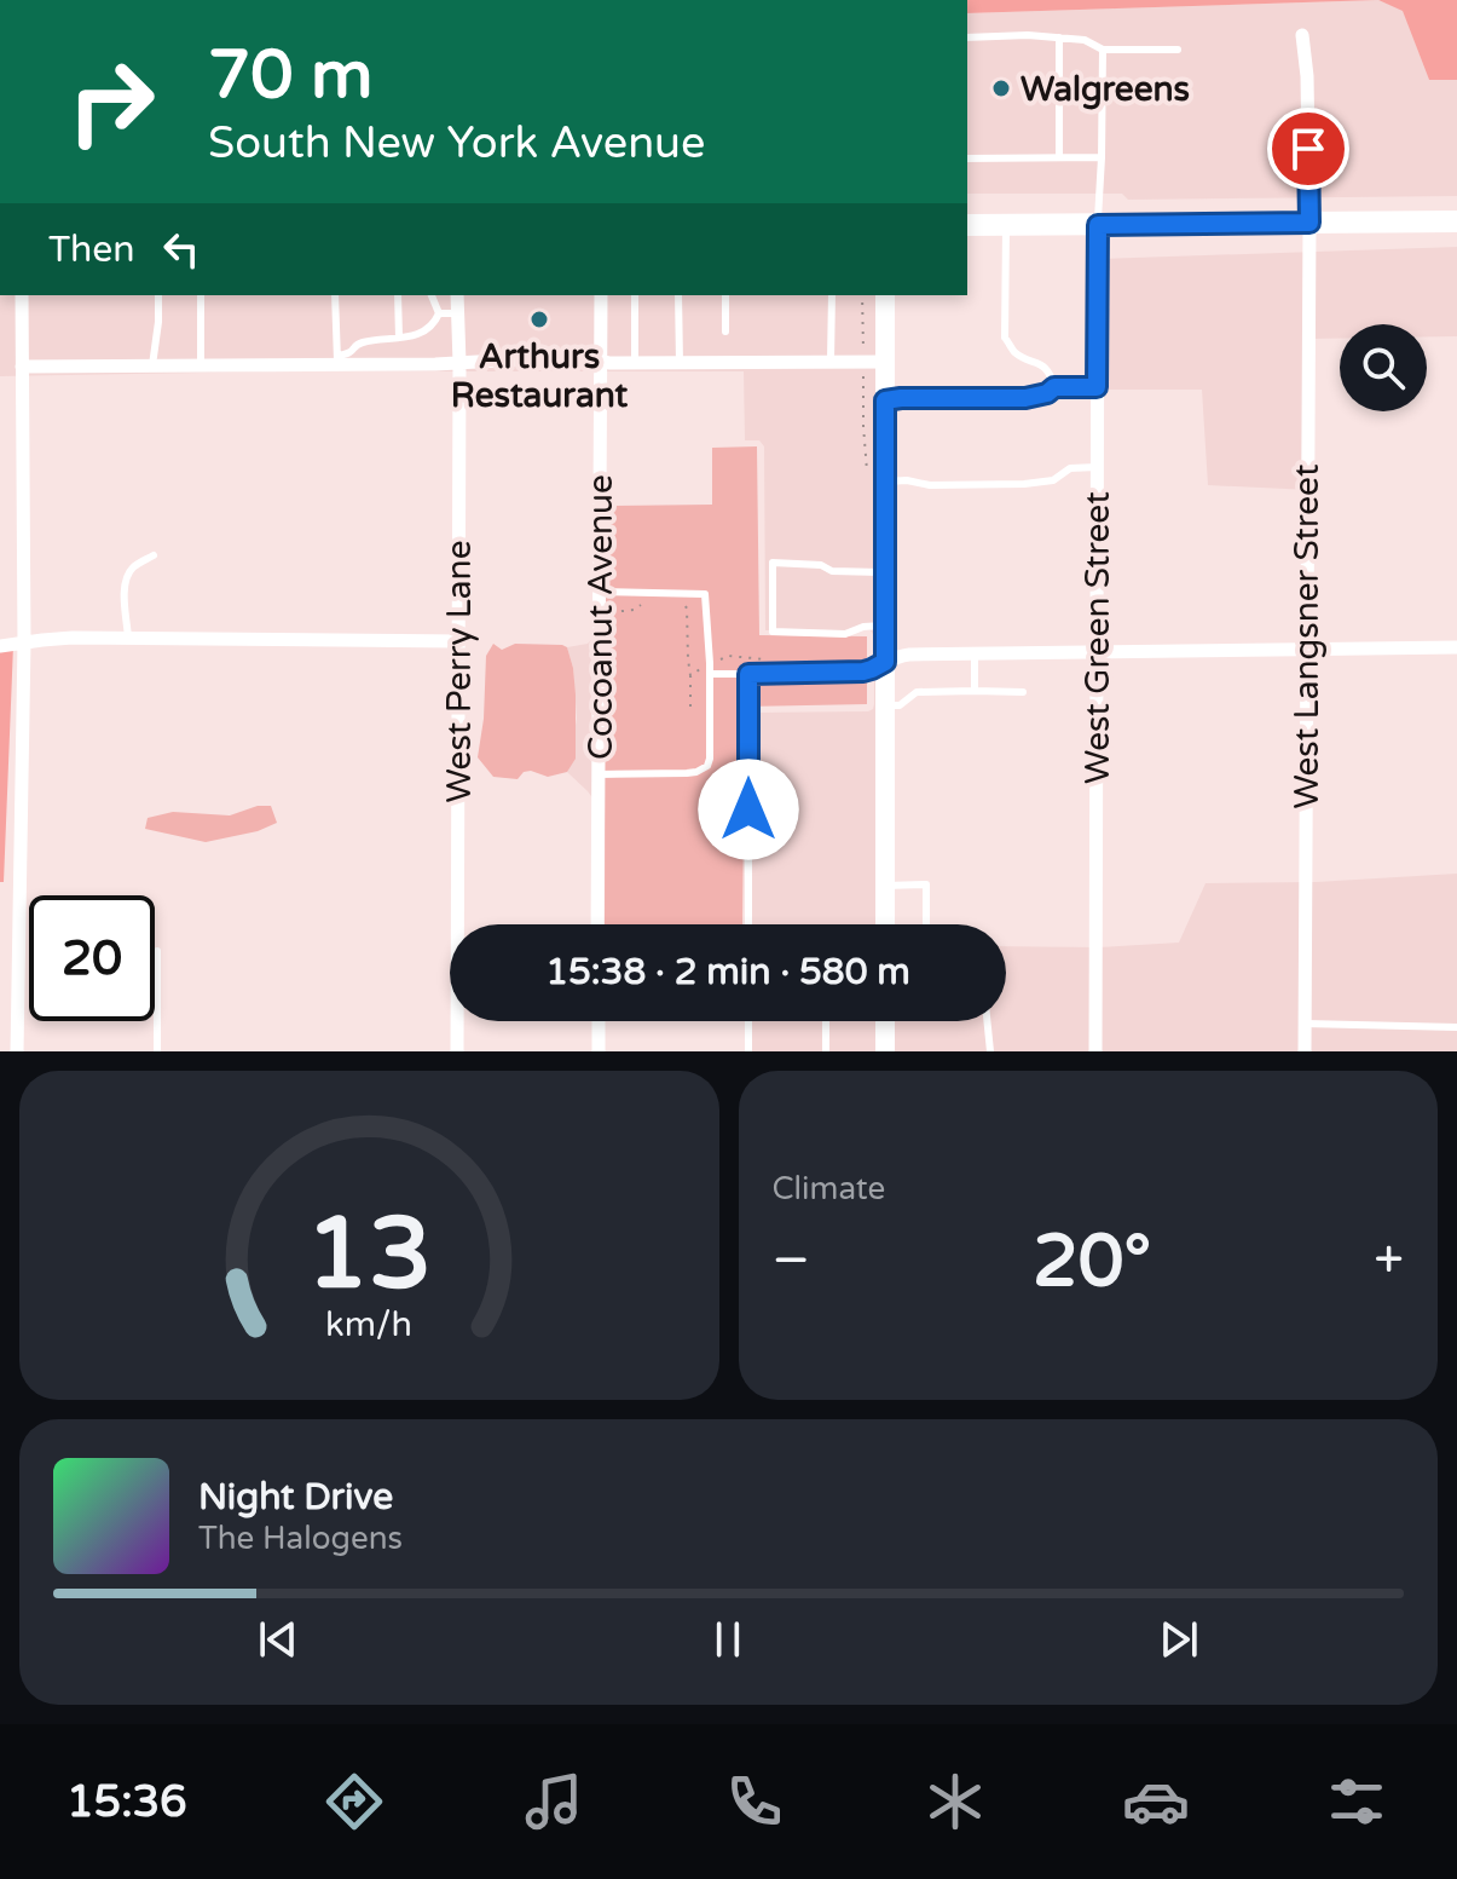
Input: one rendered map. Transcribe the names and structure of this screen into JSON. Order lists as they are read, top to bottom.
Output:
{
  "streets": {
    "street": [
      "Cocoanut Avenue",
      "West Langsner Street",
      "West Green Street",
      "West Perry Lane"
    ]
  },
  "places": ["Walgreens", "Arthurs Restaurant"],
  "page": {
    "turn": ["70 m", "South New York Avenue"],
    "then": "Then",
    "limit": "20",
    "trip": "15:38 · 2 min · 580 m",
    "tile": "Climate",
    "heat": ["−", "20°", "+"],
    "song": ["Night Drive", "The Halogens"],
    "tabs": "15:36",
    "gauge": ["13", "km/h"]
  }
}
